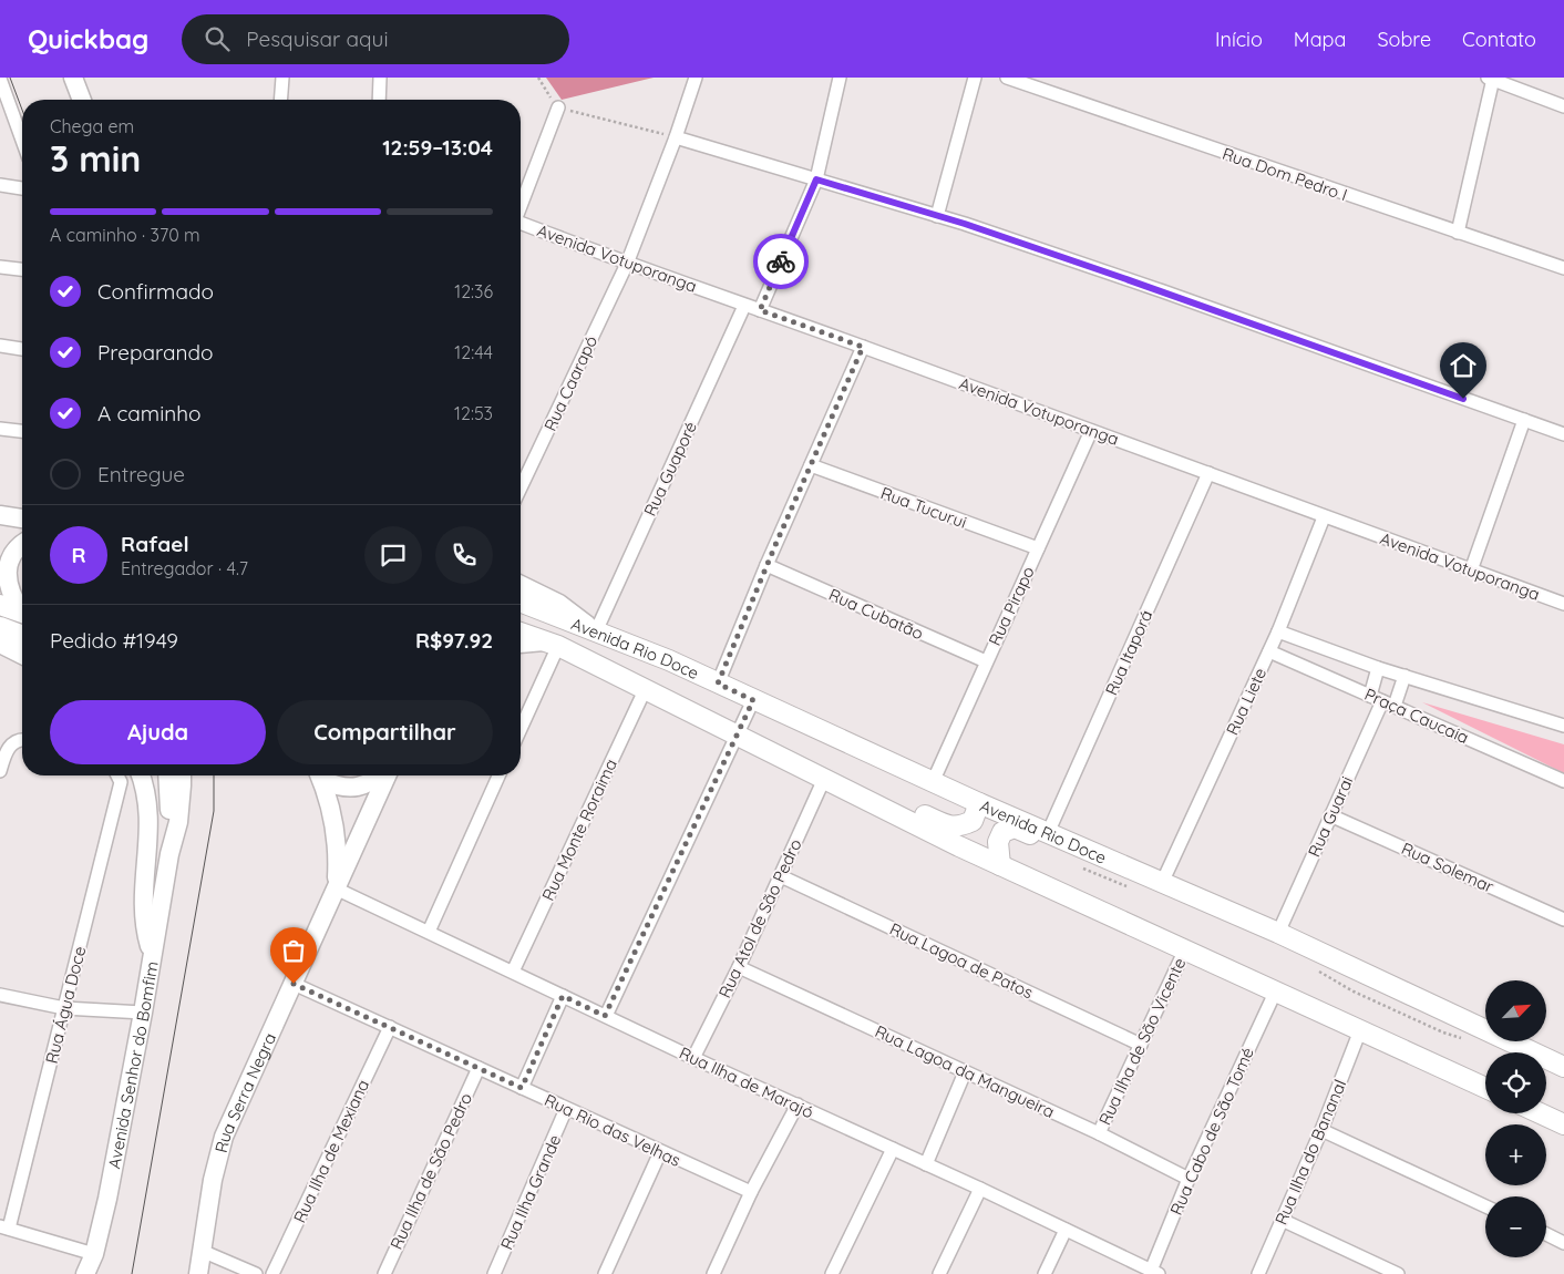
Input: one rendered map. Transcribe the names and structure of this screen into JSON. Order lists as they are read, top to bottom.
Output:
{
  "streets": {
    "main road": ["Avenida Rio Doce", "Avenida Senhor do Bomfim", "Rua Serra Negra"],
    "street": [
      "Rua Dom Pedro I",
      "Avenida Votuporanga",
      "Rua Caarapó",
      "Rua Guaporé",
      "Rua Tucurui",
      "Rua Pirapo",
      "Rua Cubatão",
      "Rua Itaporá",
      "Rua Liete",
      "Praça Caucaia",
      "Rua Guarai",
      "Rua Monte Roraima",
      "Rua Solemar",
      "Rua Atol de São Pedro",
      "Rua Lagoa de Patos",
      "Rua Água Doce",
      "Rua Ilha de São Vicente",
      "Rua Lagoa da Mangueira",
      "Rua Ilha de Marajó",
      "Rua Rio das Velhas",
      "Rua Cabo de São Tomé",
      "Rua Ilha de Mexiana",
      "Rua Ilha do Bananal",
      "Rua Ilha de São Pedro",
      "Rua Ilha Grande"
    ]
  },
  "crossings": [
    ["Avenida Votuporanga", "Rua Caarapó"],
    ["Avenida Votuporanga", "Rua Guaporé"],
    ["Avenida Votuporanga", "Rua Pirapo"],
    ["Avenida Votuporanga", "Rua Itaporá"],
    ["Avenida Votuporanga", "Rua Liete"],
    ["Rua Guaporé", "Avenida Rio Doce"],
    ["Rua Tucurui", "Rua Pirapo"],
    ["Rua Pirapo", "Rua Cubatão"],
    ["Rua Pirapo", "Avenida Rio Doce"],
    ["Avenida Rio Doce", "Rua Itaporá"],
    ["Avenida Rio Doce", "Rua Liete"],
    ["Avenida Rio Doce", "Rua Guarai"],
    ["Avenida Rio Doce", "Rua Monte Roraima"],
    ["Avenida Rio Doce", "Rua Atol de São Pedro"],
    ["Avenida Rio Doce", "Rua Ilha de São Vicente"],
    ["Avenida Rio Doce", "Rua Cabo de São Tomé"],
    ["Avenida Rio Doce", "Rua Ilha do Bananal"],
    ["Rua Liete", "Praça Caucaia"],
    ["Praça Caucaia", "Rua Guarai"],
    ["Rua Guarai", "Rua Solemar"],
    ["Rua Monte Roraima", "Rua Ilha de Marajó"],
    ["Rua Atol de São Pedro", "Rua Lagoa de Patos"],
    ["Rua Atol de São Pedro", "Rua Lagoa da Mangueira"],
    ["Rua Atol de São Pedro", "Rua Ilha de Marajó"],
    ["Rua Lagoa de Patos", "Rua Ilha de São Vicente"],
    ["Rua Ilha de São Vicente", "Rua Lagoa da Mangueira"],
    ["Rua Lagoa da Mangueira", "Rua Cabo de São Tomé"],
    ["Rua Ilha de Marajó", "Rua Serra Negra"],
    ["Rua Ilha de Marajó", "Rua Cabo de São Tomé"],
    ["Rua Serra Negra", "Rua Rio das Velhas"],
    ["Rua Rio das Velhas", "Rua Ilha de Mexiana"],
    ["Rua Rio das Velhas", "Rua Ilha de São Pedro"],
    ["Rua Rio das Velhas", "Rua Ilha Grande"]
  ],
  "north": "top right",
  "page": {
    "header": "Quickbag",
    "search": "Pesquisar aqui",
    "nav": [
      "Início",
      "Mapa",
      "Sobre",
      "Contato"
    ],
    "heading": ["3 min", "Chega em", "12:59–13:04"],
    "panel": [
      "Rafael",
      "Entregador · 4.7",
      "Pedido #1949",
      "R$97.92"
    ],
    "bar": "A caminho · 370 m",
    "list": [
      ["Confirmado", "12:36"],
      ["Preparando", "12:44"],
      ["A caminho", "12:53"],
      "Entregue"
    ],
    "round": "R",
    "buttons": ["Ajuda", "Compartilhar"],
    "map_buttons": ["+", "−"]
  }
}
